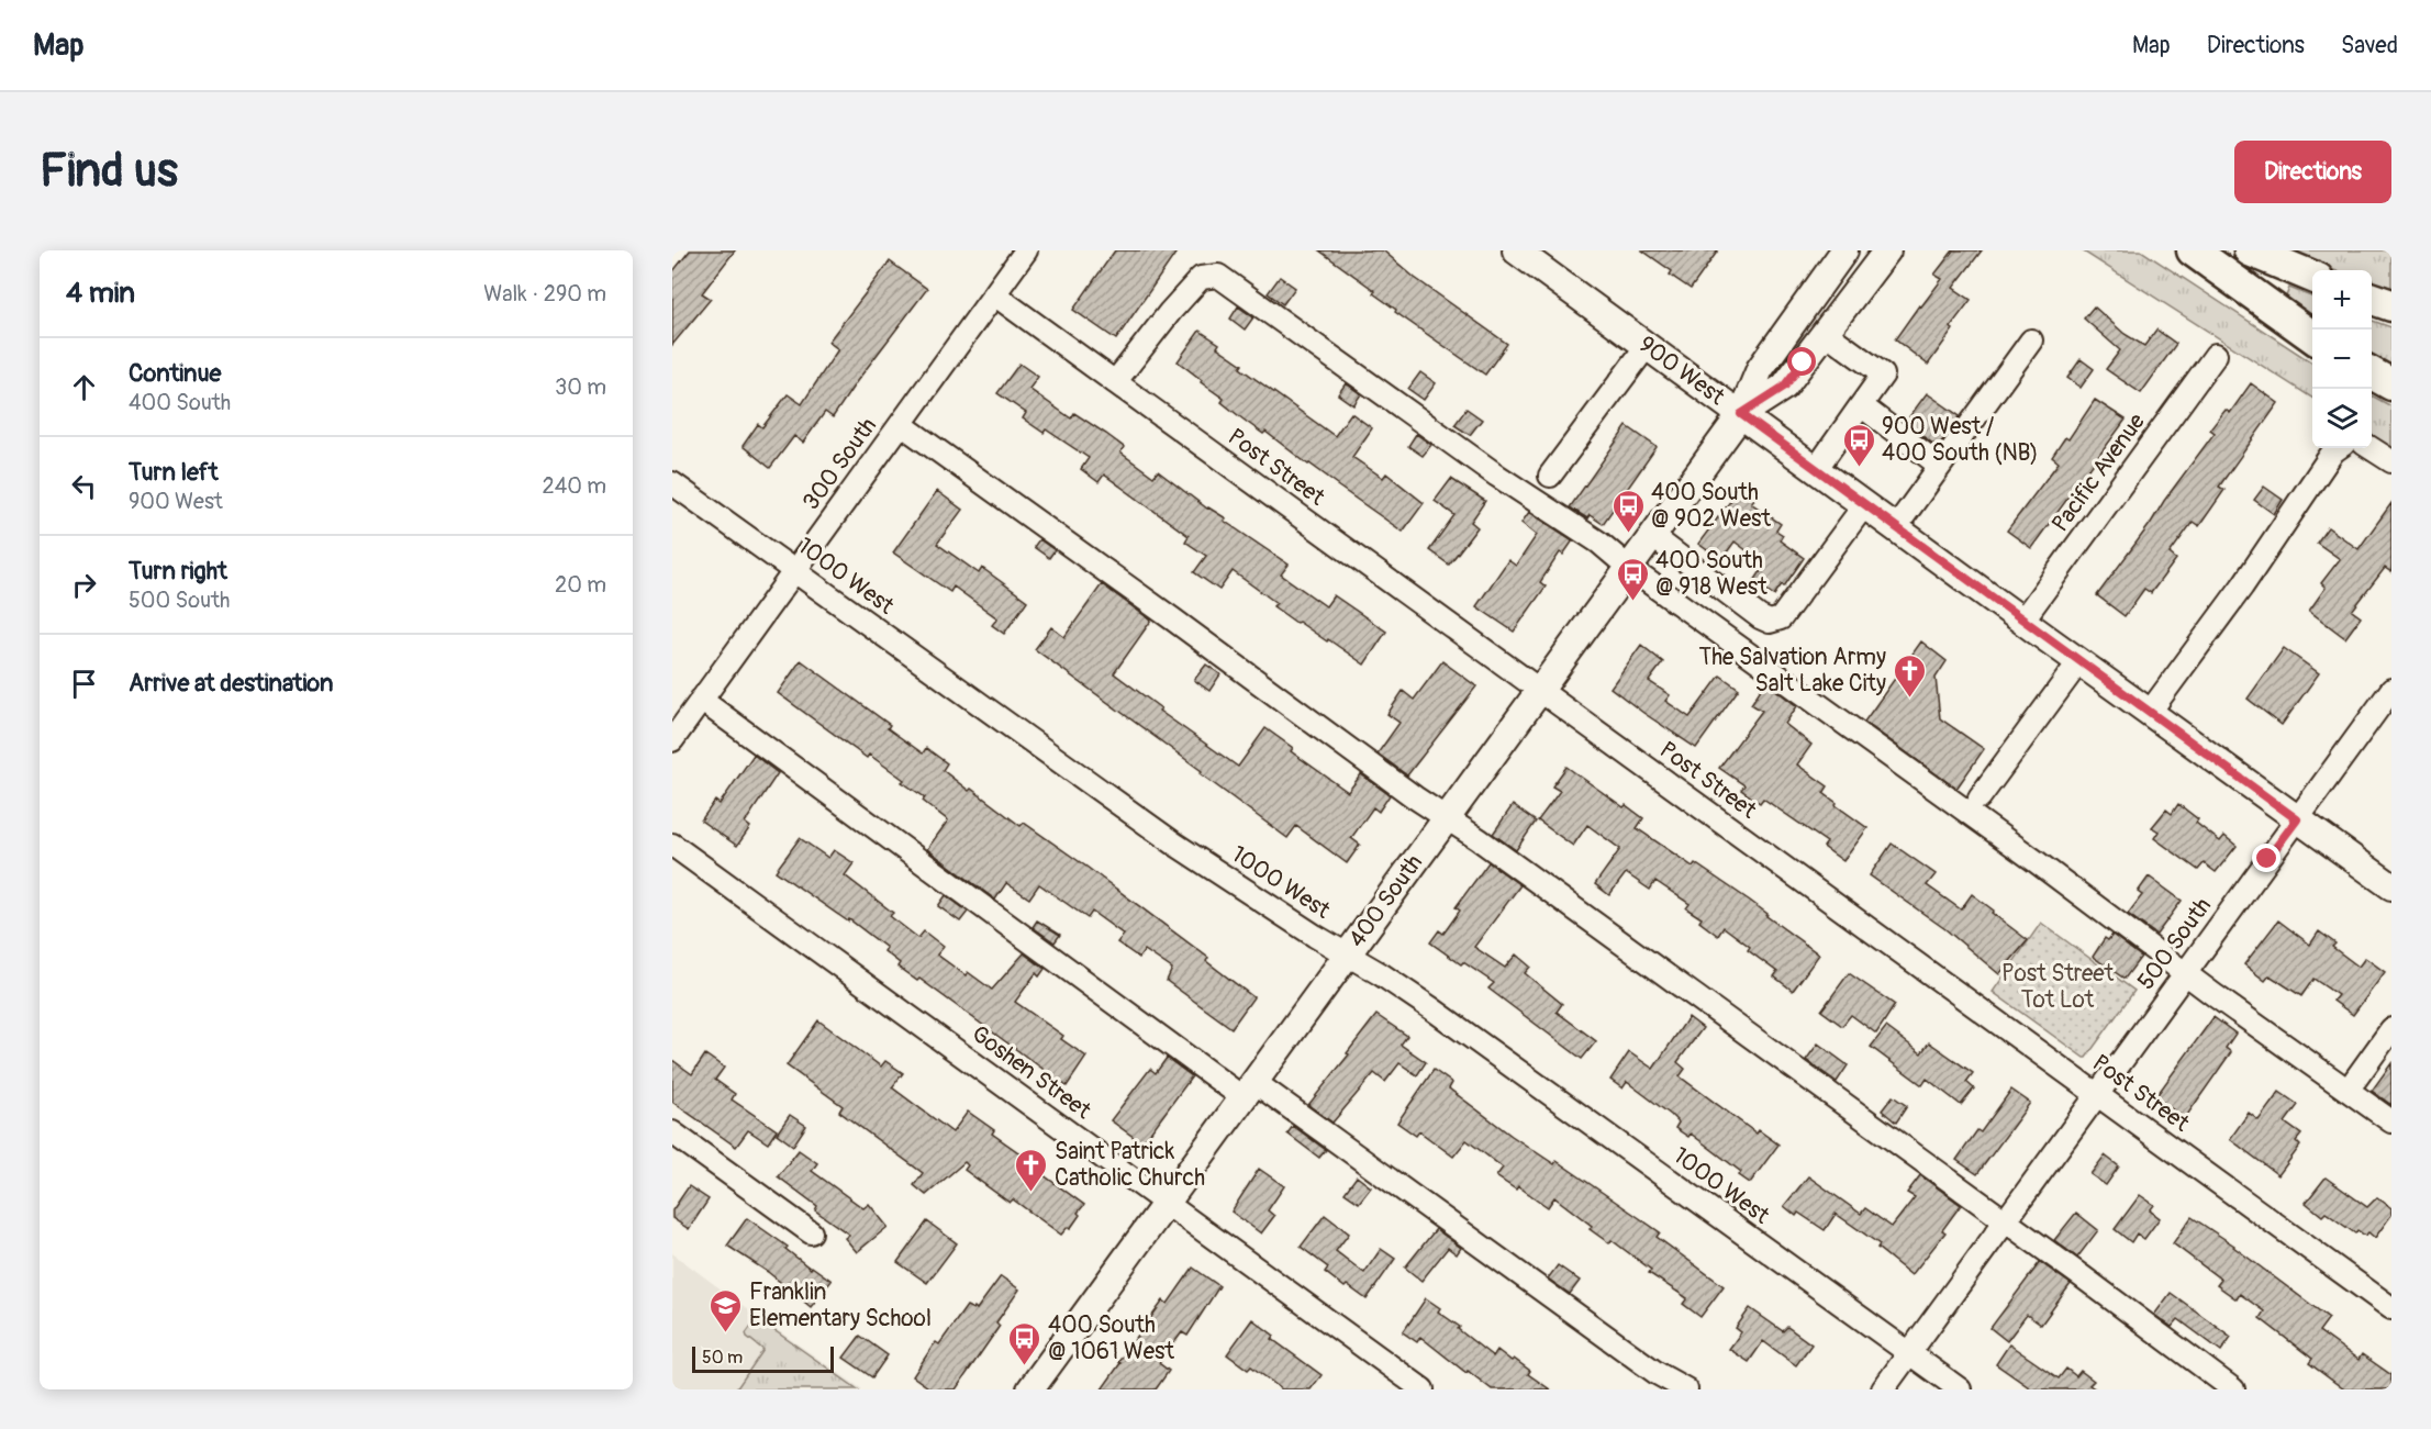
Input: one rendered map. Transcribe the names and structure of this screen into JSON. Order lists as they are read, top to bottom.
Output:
{
  "streets": {
    "main road": ["900 West", "400 South"],
    "street": [
      "300 South",
      "Post Street",
      "Pacific Avenue",
      "1000 West",
      "500 South",
      "Goshen Street"
    ]
  },
  "crossings": [
    ["900 West", "Pacific Avenue"],
    ["900 West", "400 South"],
    ["900 West", "500 South"],
    ["300 South", "Post Street"],
    ["300 South", "1000 West"],
    ["Post Street", "400 South"],
    ["Post Street", "500 South"],
    ["1000 West", "400 South"],
    ["1000 West", "500 South"],
    ["400 South", "Goshen Street"]
  ],
  "parks": ["Post Street Tot Lot"],
  "places": {
    "bus stop": [
      "900 West / 400 South (NB)",
      "400 South @ 902 West",
      "400 South @ 918 West",
      "400 South @ 1061 West"
    ],
    "church": ["The Salvation Army Salt Lake City", "Saint Patrick Catholic Church"],
    "school or university": ["Franklin Elementary School"]
  },
  "scale_bar": "50 m",
  "page": {
    "header": "Map",
    "nav": ["Map", "Directions", "Saved"],
    "buttons": "Directions",
    "title": "Find us",
    "heading": ["4 min", "Walk · 290 m"],
    "map_buttons": ["+", "−"],
    "list": [
      ["Continue", "400 South", "30 m"],
      ["Turn left", "900 West", "240 m"],
      ["Turn right", "500 South", "20 m"],
      "Arrive at destination"
    ],
    "scale": "50 m"
  }
}
